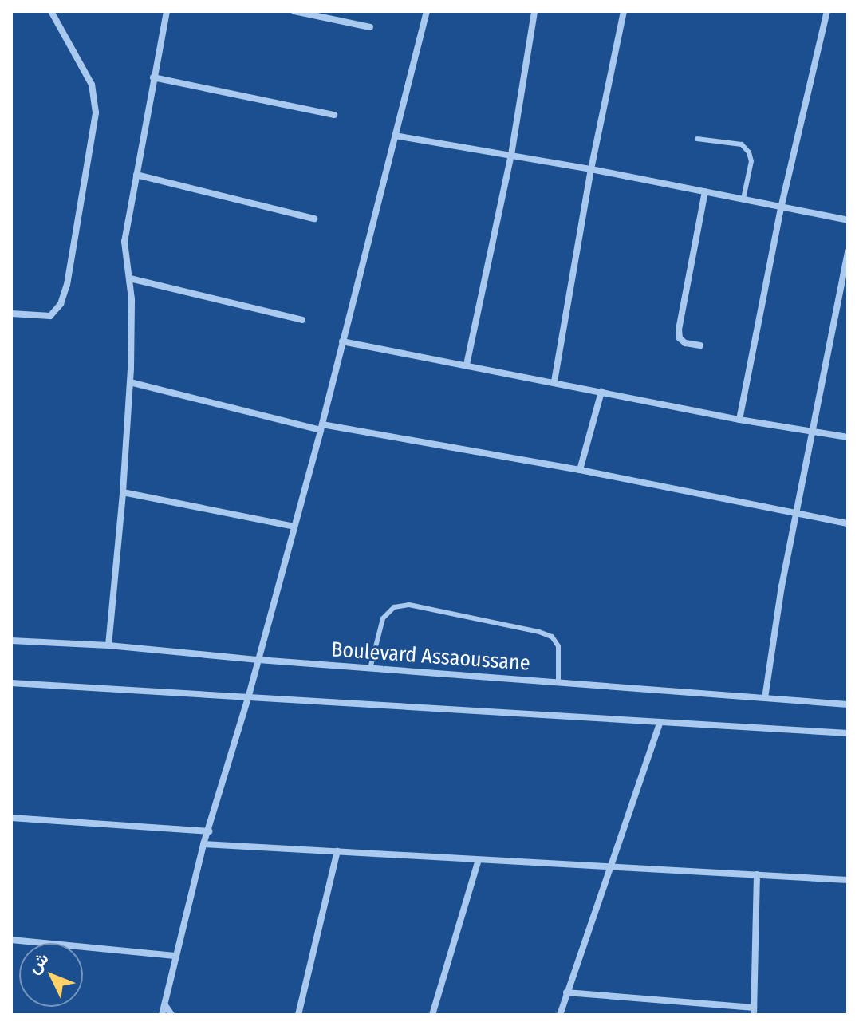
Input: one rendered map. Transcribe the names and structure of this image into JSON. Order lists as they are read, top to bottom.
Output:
{
  "streets": {
    "street": ["Boulevard Assaoussane"]
  },
  "north": "top left"
}
